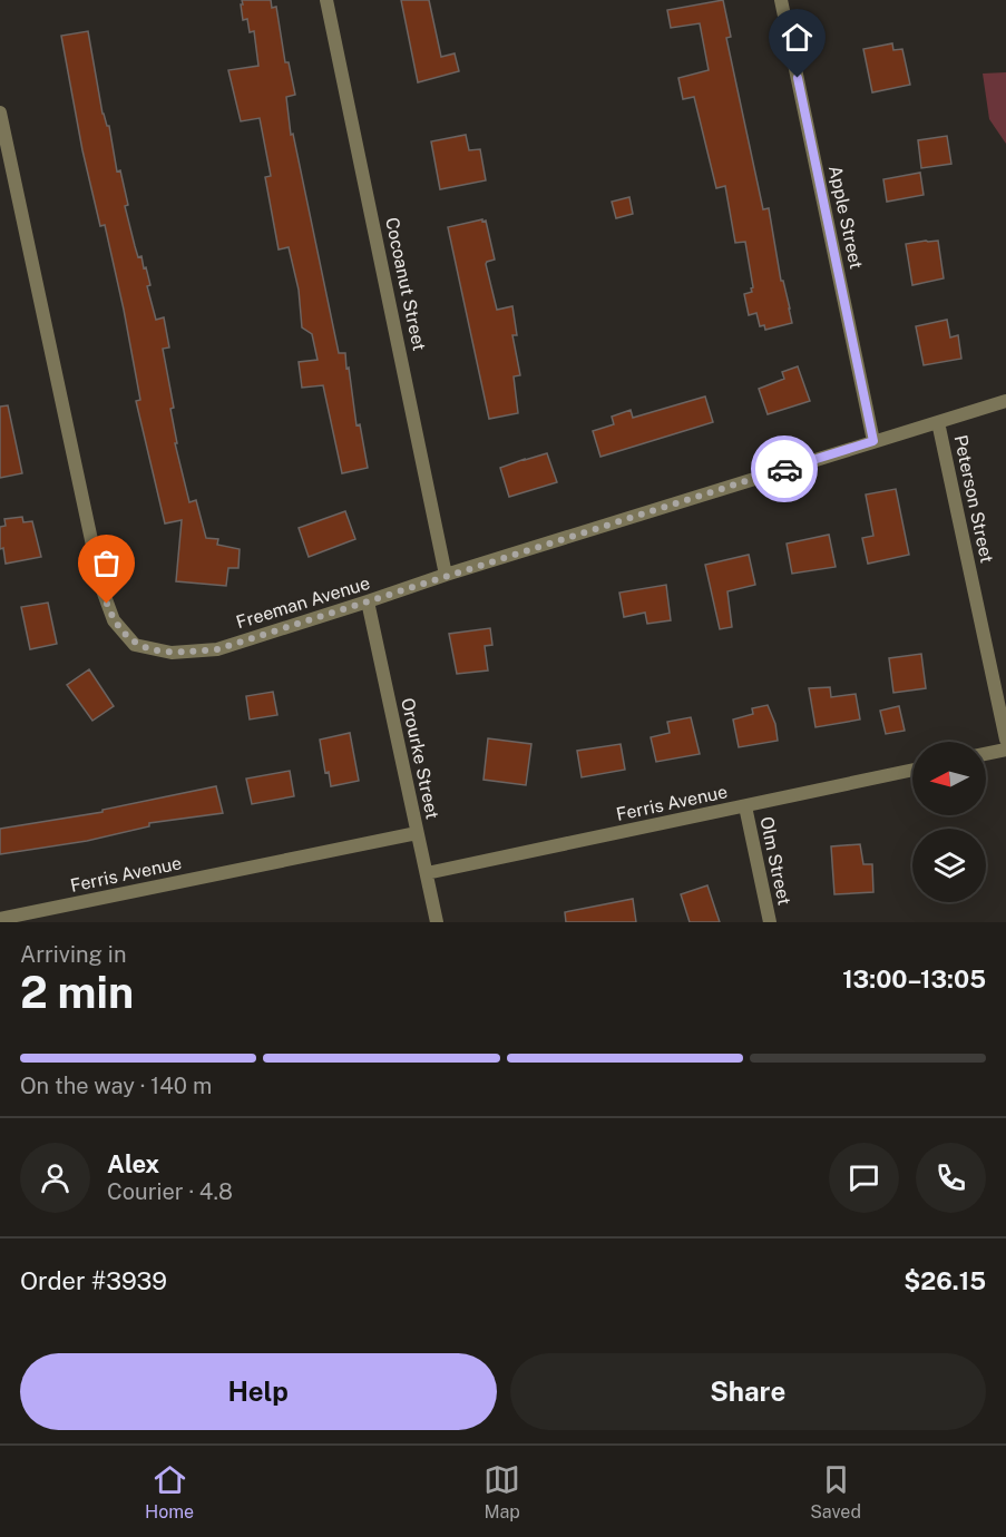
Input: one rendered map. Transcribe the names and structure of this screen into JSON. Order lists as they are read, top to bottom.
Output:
{
  "streets": {
    "street": [
      "Apple Street",
      "Cocoanut Street",
      "Peterson Street",
      "Freeman Avenue",
      "Orourke Street",
      "Ferris Avenue",
      "Olm Street"
    ]
  },
  "crossings": [
    ["Apple Street", "Freeman Avenue"],
    ["Cocoanut Street", "Freeman Avenue"],
    ["Peterson Street", "Freeman Avenue"],
    ["Freeman Avenue", "Orourke Street"],
    ["Orourke Street", "Ferris Avenue"],
    ["Ferris Avenue", "Olm Street"]
  ],
  "north": "left",
  "page": {
    "heading": ["2 min", "Arriving in", "13:00–13:05"],
    "panel": [
      "Alex",
      "Courier · 4.8",
      "Order #3939",
      "$26.15"
    ],
    "bar": "On the way · 140 m",
    "buttons": ["Help", "Share"],
    "tabs": ["Home", "Map", "Saved"]
  }
}
